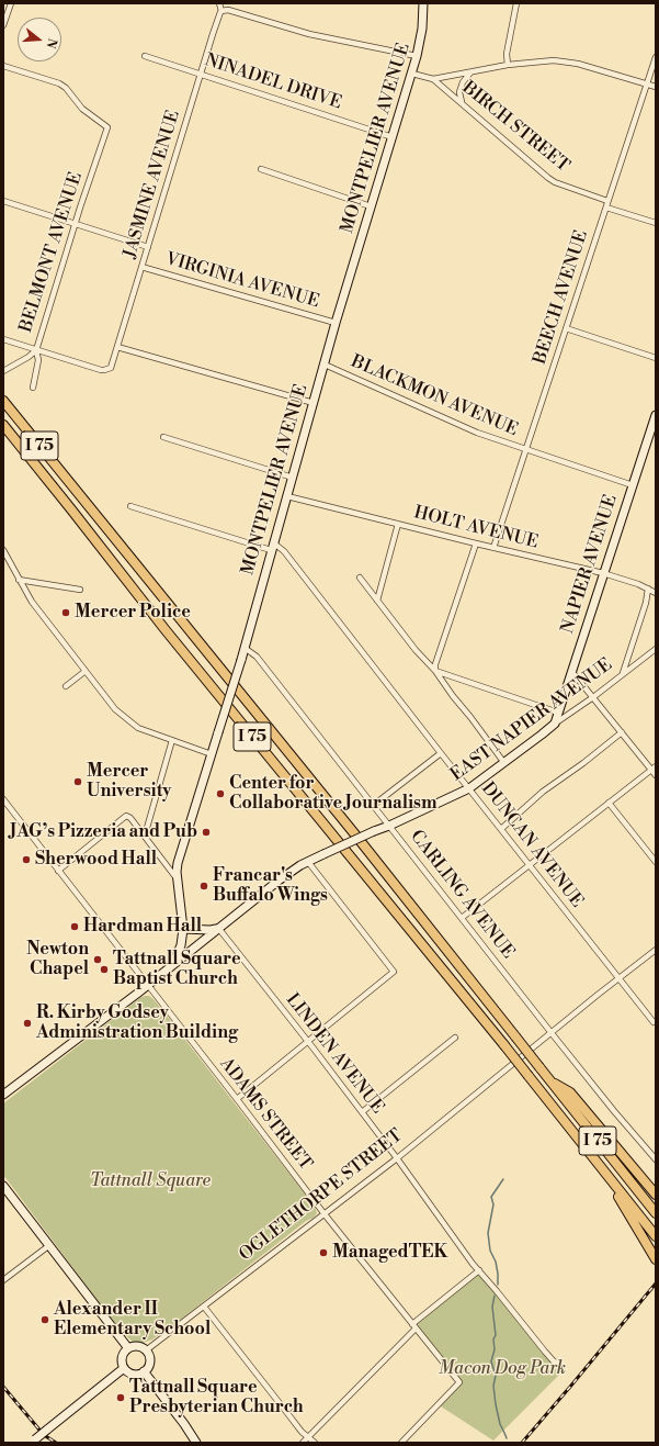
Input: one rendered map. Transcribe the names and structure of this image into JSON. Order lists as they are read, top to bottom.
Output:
{
  "streets": {
    "highway": ["I 75"],
    "street": [
      "NINADEL DRIVE",
      "BIRCH STREET",
      "MONTPELIER AVENUE",
      "JASMINE AVENUE",
      "BELMONT AVENUE",
      "VIRGINIA AVENUE",
      "BEECH AVENUE",
      "BLACKMON AVENUE",
      "HOLT AVENUE",
      "NAPIER AVENUE",
      "EAST NAPIER AVENUE",
      "DUNCAN AVENUE",
      "CARLING AVENUE",
      "LINDEN AVENUE",
      "ADAMS STREET",
      "OGLETHORPE STREET"
    ]
  },
  "crossings": [
    ["NINADEL DRIVE", "MONTPELIER AVENUE"],
    ["NINADEL DRIVE", "JASMINE AVENUE"],
    ["BIRCH STREET", "BEECH AVENUE"],
    ["MONTPELIER AVENUE", "VIRGINIA AVENUE"],
    ["MONTPELIER AVENUE", "BLACKMON AVENUE"],
    ["MONTPELIER AVENUE", "HOLT AVENUE"],
    ["MONTPELIER AVENUE", "EAST NAPIER AVENUE"],
    ["MONTPELIER AVENUE", "DUNCAN AVENUE"],
    ["MONTPELIER AVENUE", "CARLING AVENUE"],
    ["JASMINE AVENUE", "BELMONT AVENUE"],
    ["JASMINE AVENUE", "VIRGINIA AVENUE"],
    ["BELMONT AVENUE", "VIRGINIA AVENUE"],
    ["BEECH AVENUE", "BLACKMON AVENUE"],
    ["BEECH AVENUE", "HOLT AVENUE"],
    ["BLACKMON AVENUE", "NAPIER AVENUE"],
    ["HOLT AVENUE", "NAPIER AVENUE"],
    ["NAPIER AVENUE", "EAST NAPIER AVENUE"],
    ["EAST NAPIER AVENUE", "DUNCAN AVENUE"],
    ["EAST NAPIER AVENUE", "CARLING AVENUE"],
    ["EAST NAPIER AVENUE", "LINDEN AVENUE"],
    ["EAST NAPIER AVENUE", "ADAMS STREET"],
    ["DUNCAN AVENUE", "OGLETHORPE STREET"],
    ["CARLING AVENUE", "OGLETHORPE STREET"],
    ["LINDEN AVENUE", "OGLETHORPE STREET"],
    ["ADAMS STREET", "OGLETHORPE STREET"]
  ],
  "parks": ["Tattnall Square", "Macon Dog Park"],
  "places": [
    "Mercer Police",
    "Mercer University",
    "Center for Collaborative Journalism",
    "JAG’s Pizzeria and Pub",
    "Sherwood Hall",
    "Francar's Buffalo Wings",
    "Hardman Hall",
    "Newton Chapel",
    "Tattnall Square Baptist Church",
    "R. Kirby Godsey Administration Building",
    "ManagedTEK",
    "Alexander II Elementary School",
    "Tattnall Square Presbyterian Church"
  ],
  "north": "right"
}
